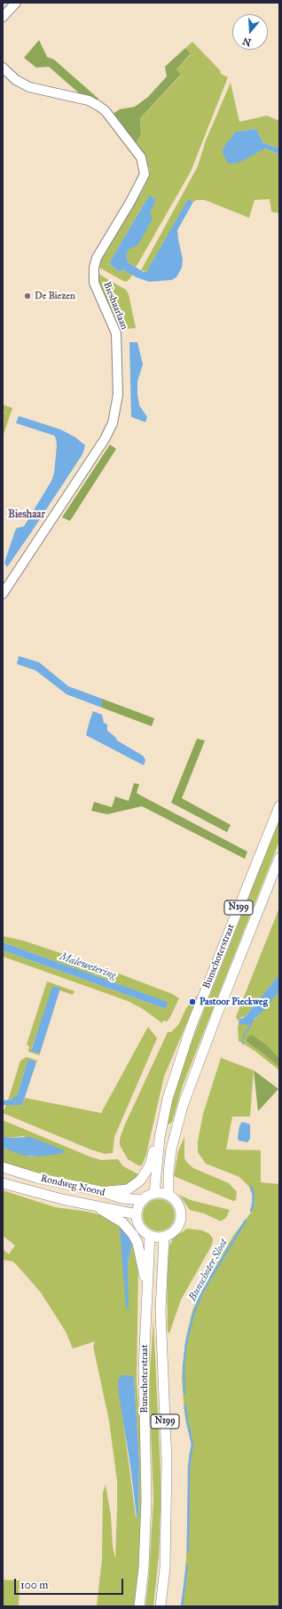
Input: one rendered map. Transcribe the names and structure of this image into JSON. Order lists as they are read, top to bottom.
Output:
{
  "streets": {
    "main road": ["N199", "Bunschoterstraat", "Rondweg Noord"],
    "street": ["Bieshaarlaan"]
  },
  "crossings": [
    ["Bunschoterstraat", "Rondweg Noord"]
  ],
  "districts": ["Bieshaar"],
  "water": ["Malewetering", "Bunschoter Sloot"],
  "places": ["De Biezen", "Pastoor Pieckweg"],
  "scale_bar": "100 m",
  "north": "bottom"
}
